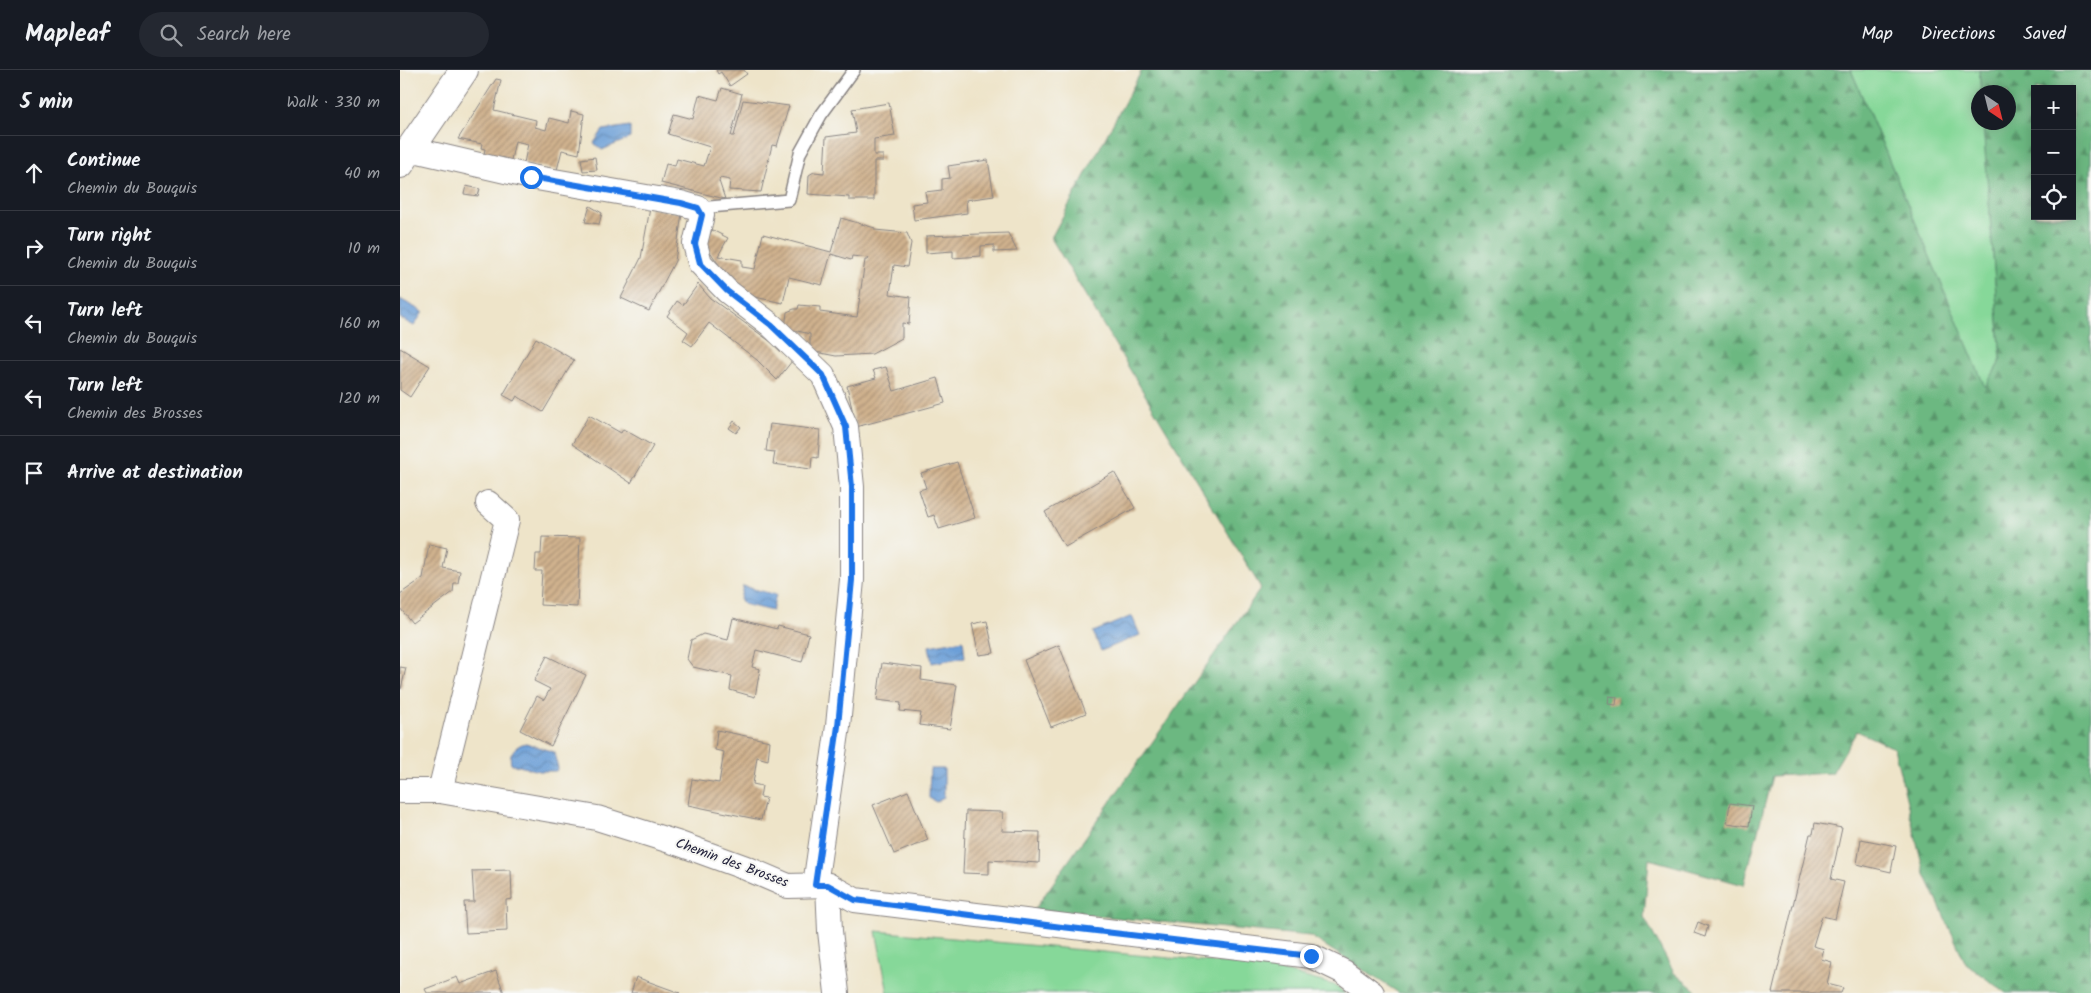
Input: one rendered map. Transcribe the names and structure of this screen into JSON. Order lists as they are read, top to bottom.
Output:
{
  "streets": {
    "street": ["Chemin des Brosses"]
  },
  "north": "bottom right",
  "page": {
    "header": "Mapleaf",
    "search": "Search here",
    "nav": ["Map", "Directions", "Saved"],
    "heading": ["5 min", "Walk · 330 m"],
    "map_buttons": ["+", "−"],
    "list": [
      ["Continue", "Chemin du Bouquis", "40 m"],
      ["Turn right", "Chemin du Bouquis", "10 m"],
      ["Turn left", "Chemin du Bouquis", "160 m"],
      ["Turn left", "Chemin des Brosses", "120 m"],
      "Arrive at destination"
    ]
  }
}
